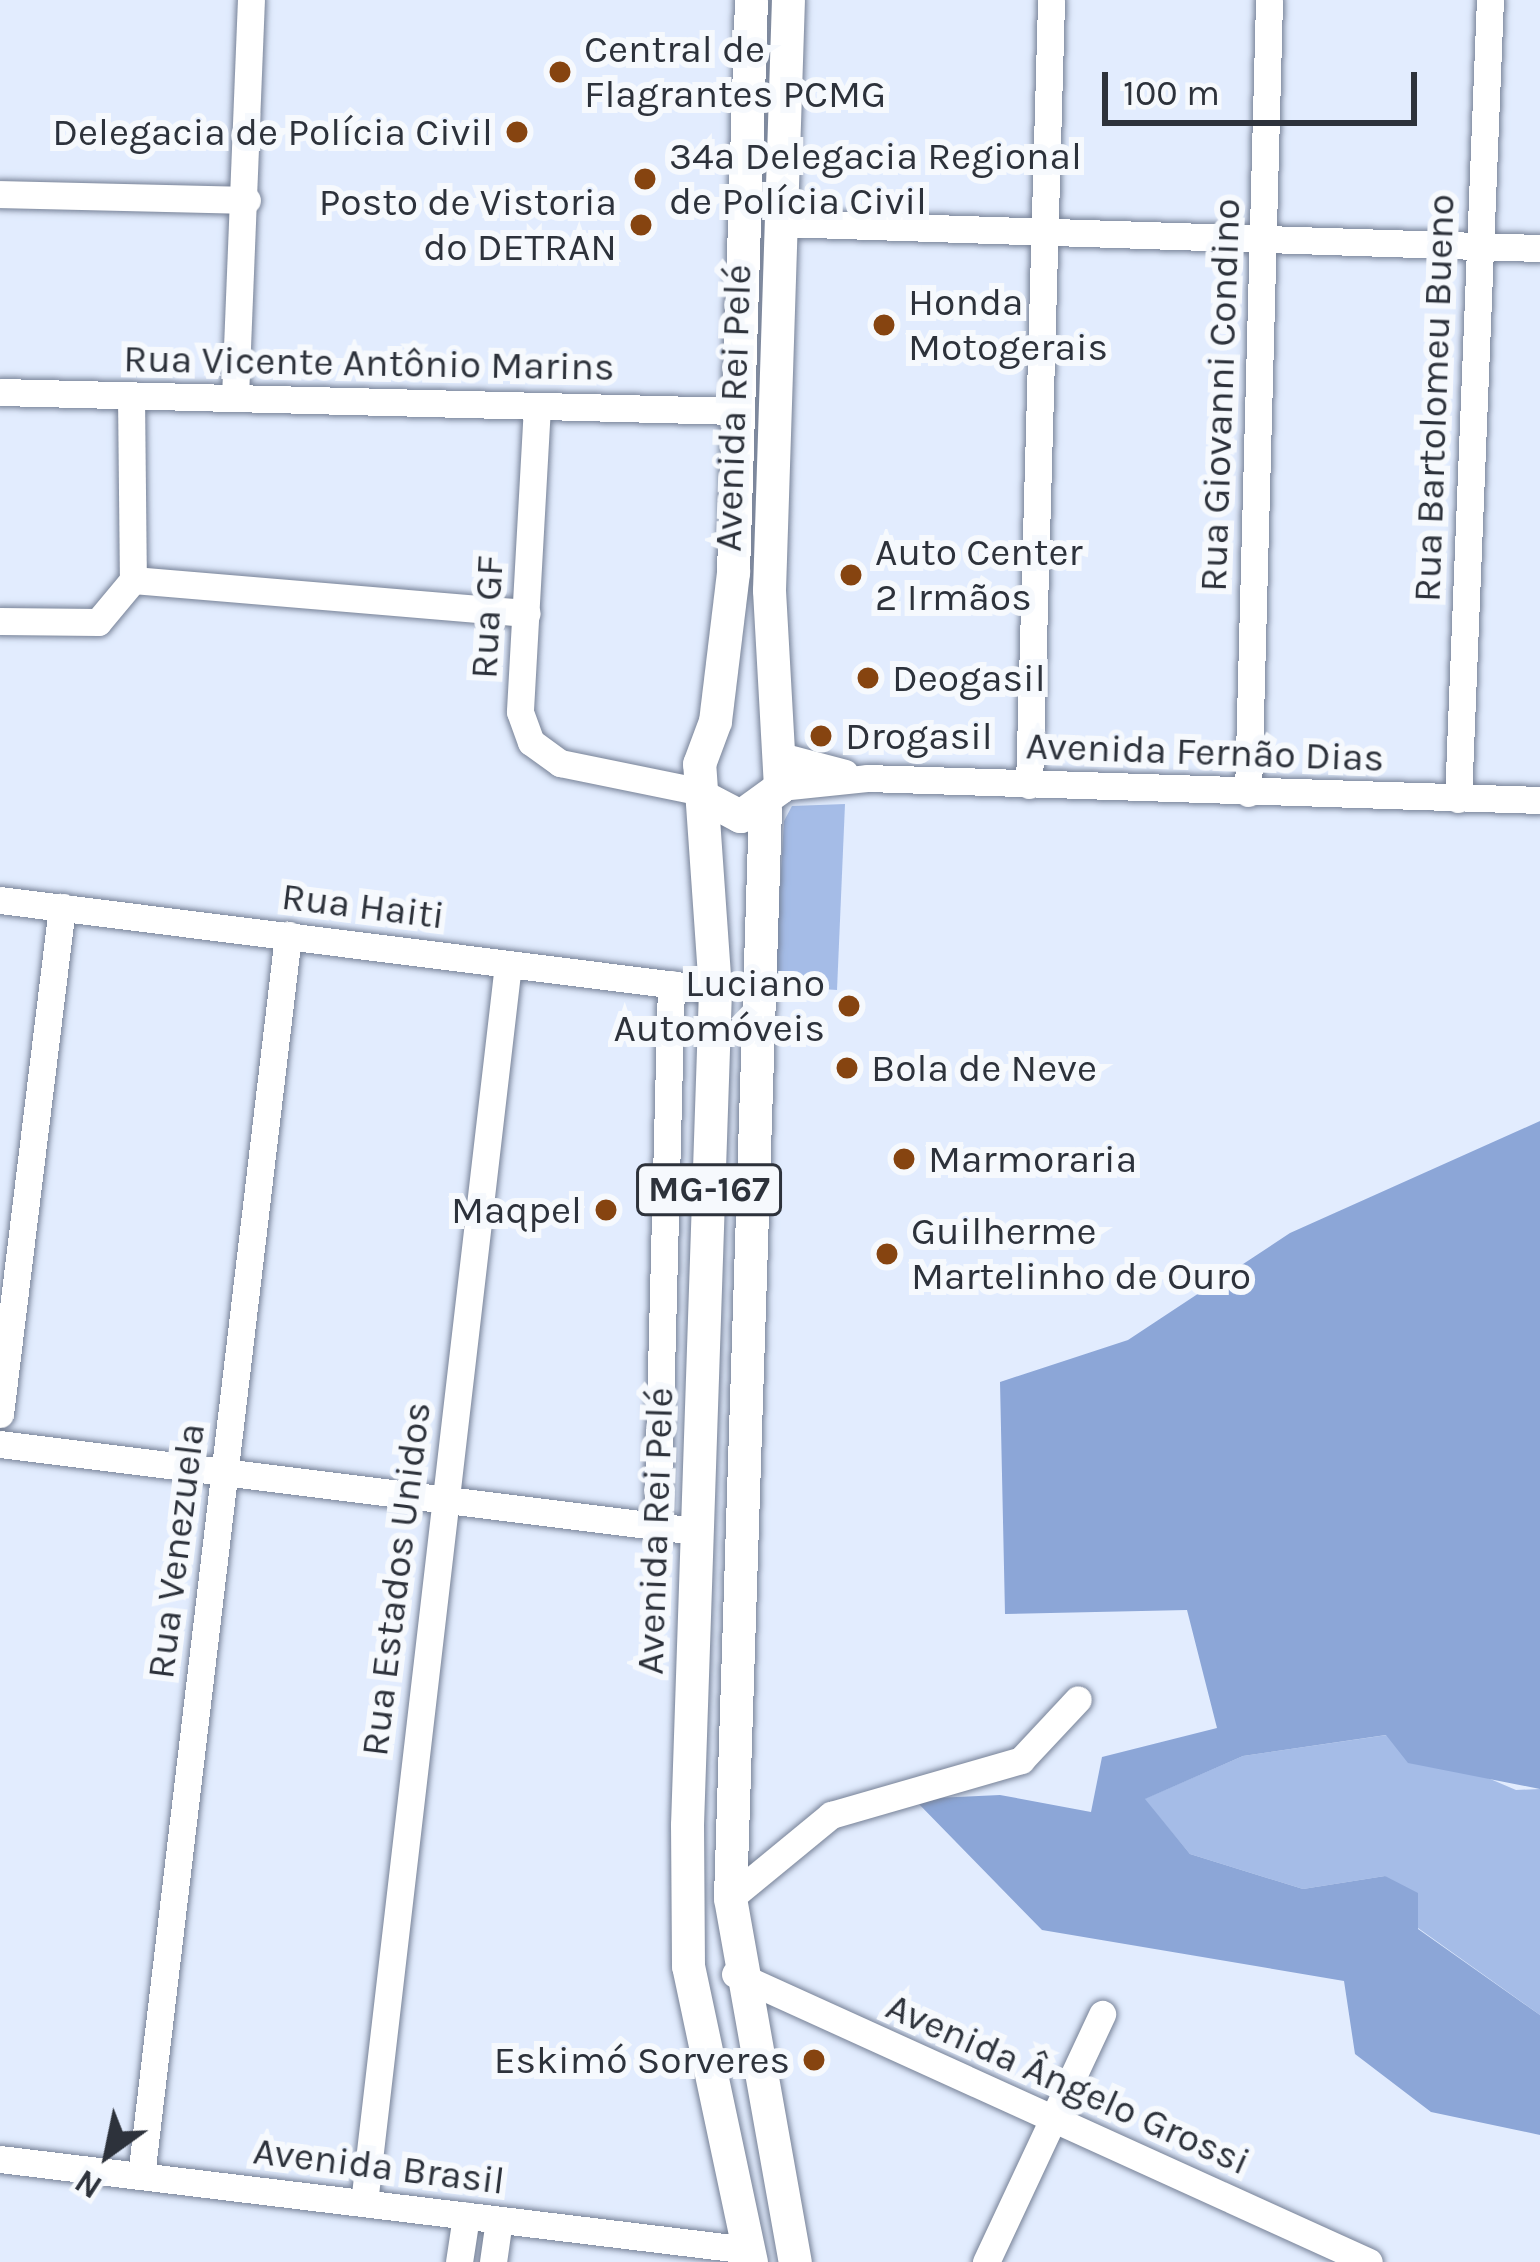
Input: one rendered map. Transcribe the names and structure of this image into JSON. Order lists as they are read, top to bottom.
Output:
{
  "streets": {
    "main road": ["Avenida Rei Pelé", "MG-167"],
    "street": [
      "Rua Vicente Antônio Marins",
      "Rua Giovanni Condino",
      "Rua Bartolomeu Bueno",
      "Rua GF",
      "Avenida Fernão Dias",
      "Rua Haiti",
      "Rua Venezuela",
      "Rua Estados Unidos",
      "Avenida Ângelo Grossi",
      "Avenida Brasil"
    ]
  },
  "crossings": [
    ["Rua Vicente Antônio Marins", "Avenida Rei Pelé"],
    ["Rua Vicente Antônio Marins", "Rua GF"],
    ["Rua Giovanni Condino", "Avenida Fernão Dias"],
    ["Rua Bartolomeu Bueno", "Avenida Fernão Dias"],
    ["Avenida Rei Pelé", "Rua GF"],
    ["Avenida Rei Pelé", "Avenida Fernão Dias"],
    ["Avenida Rei Pelé", "Rua Haiti"],
    ["Avenida Rei Pelé", "Avenida Ângelo Grossi"],
    ["Avenida Rei Pelé", "Avenida Brasil"],
    ["Rua Haiti", "Rua Venezuela"],
    ["Rua Haiti", "Rua Estados Unidos"],
    ["Rua Venezuela", "Avenida Brasil"],
    ["Rua Estados Unidos", "Avenida Brasil"]
  ],
  "places": [
    "Central de Flagrantes PCMG",
    "Delegacia de Polícia Civil",
    "34ª Delegacia Regional de Polícia Civil",
    "Posto de Vistoria do DETRAN",
    "Honda Motogerais",
    "Auto Center 2 Irmãos",
    "Deogasil",
    "Drogasil",
    "Luciano Automóveis",
    "Bola de Neve",
    "Marmoraria",
    "Maqpel",
    "Guilherme Martelinho de Ouro",
    "Eskimó Sorveres"
  ],
  "scale_bar": "100 m",
  "north": "bottom left"
}
